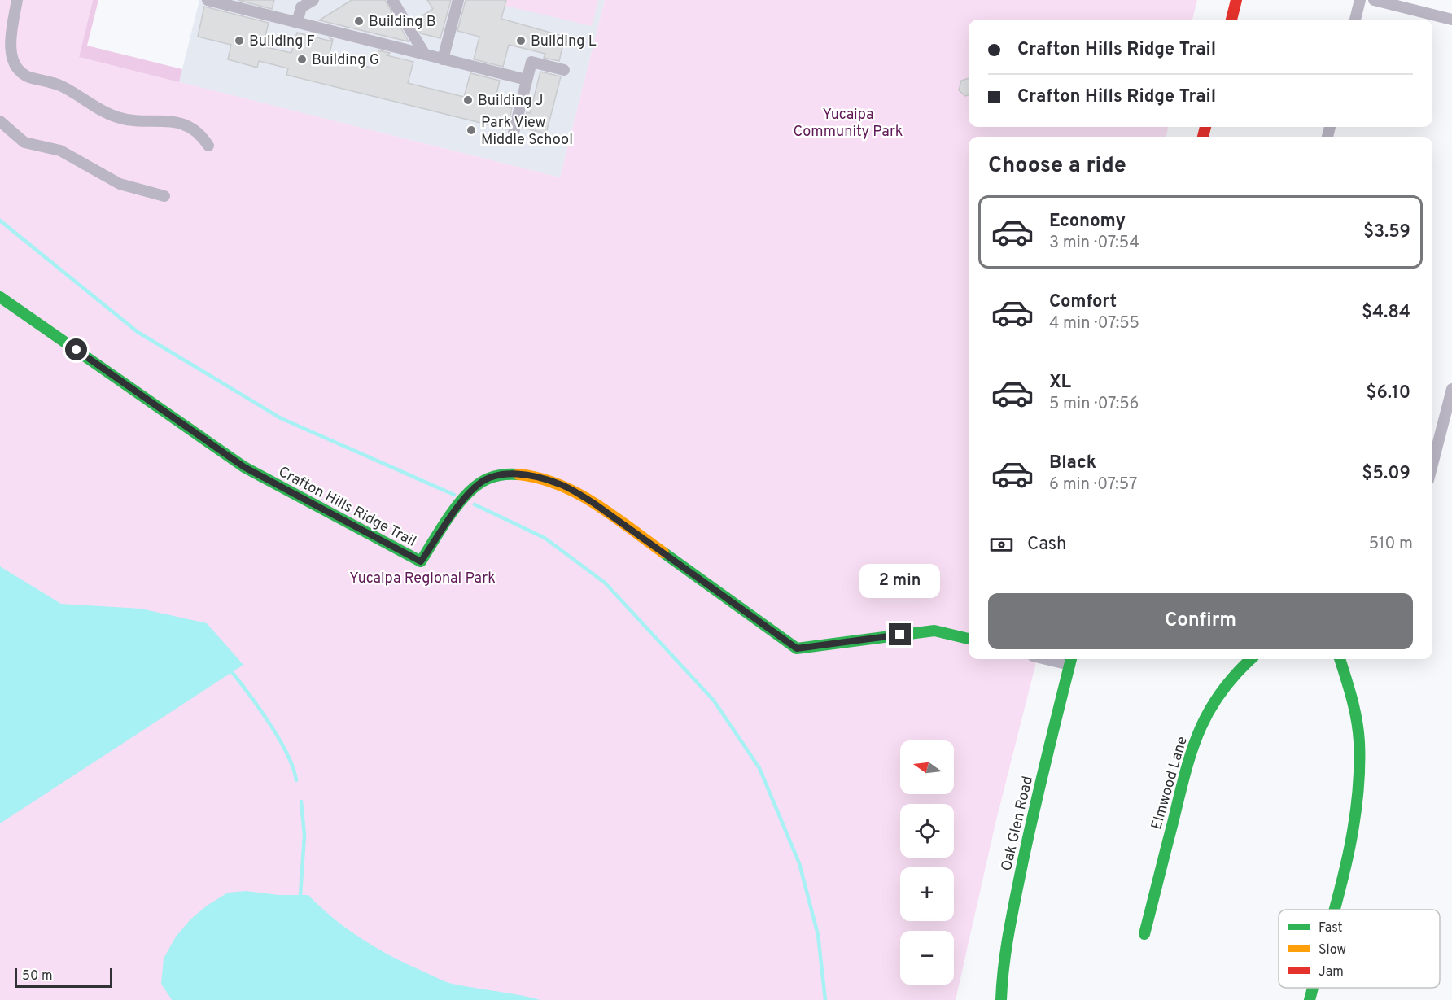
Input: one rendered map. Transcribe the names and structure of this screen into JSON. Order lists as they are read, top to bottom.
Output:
{
  "streets": {
    "street": ["Crafton Hills Ridge Trail", "Elmwood Lane", "Oak Glen Road"]
  },
  "parks": ["Yucaipa Community Park", "Yucaipa Regional Park"],
  "places": [
    "Building B",
    "Building F",
    "Building L",
    "Building G",
    "Building J",
    "Park View Middle School"
  ],
  "legend": ["Fast", "Slow", "Jam"],
  "scale_bar": "50 m",
  "north": "left",
  "page": {
    "banner": ["Crafton Hills Ridge Trail", "Crafton Hills Ridge Trail"],
    "heading": "Choose a ride",
    "list": [
      {
        "name": "Economy",
        "note": "3 min · 07:54",
        "value": "$3.59"
      },
      {
        "name": "Comfort",
        "note": "4 min · 07:55",
        "value": "$4.84"
      },
      {
        "name": "XL",
        "note": "5 min · 07:56",
        "value": "$6.10"
      },
      {
        "name": "Black",
        "note": "6 min · 07:57",
        "value": "$5.09"
      }
    ],
    "pay": ["Cash", "510 m"],
    "bubble": "2 min",
    "buttons": "Confirm",
    "map_buttons": ["+", "−"],
    "scale": "50 m"
  }
}
